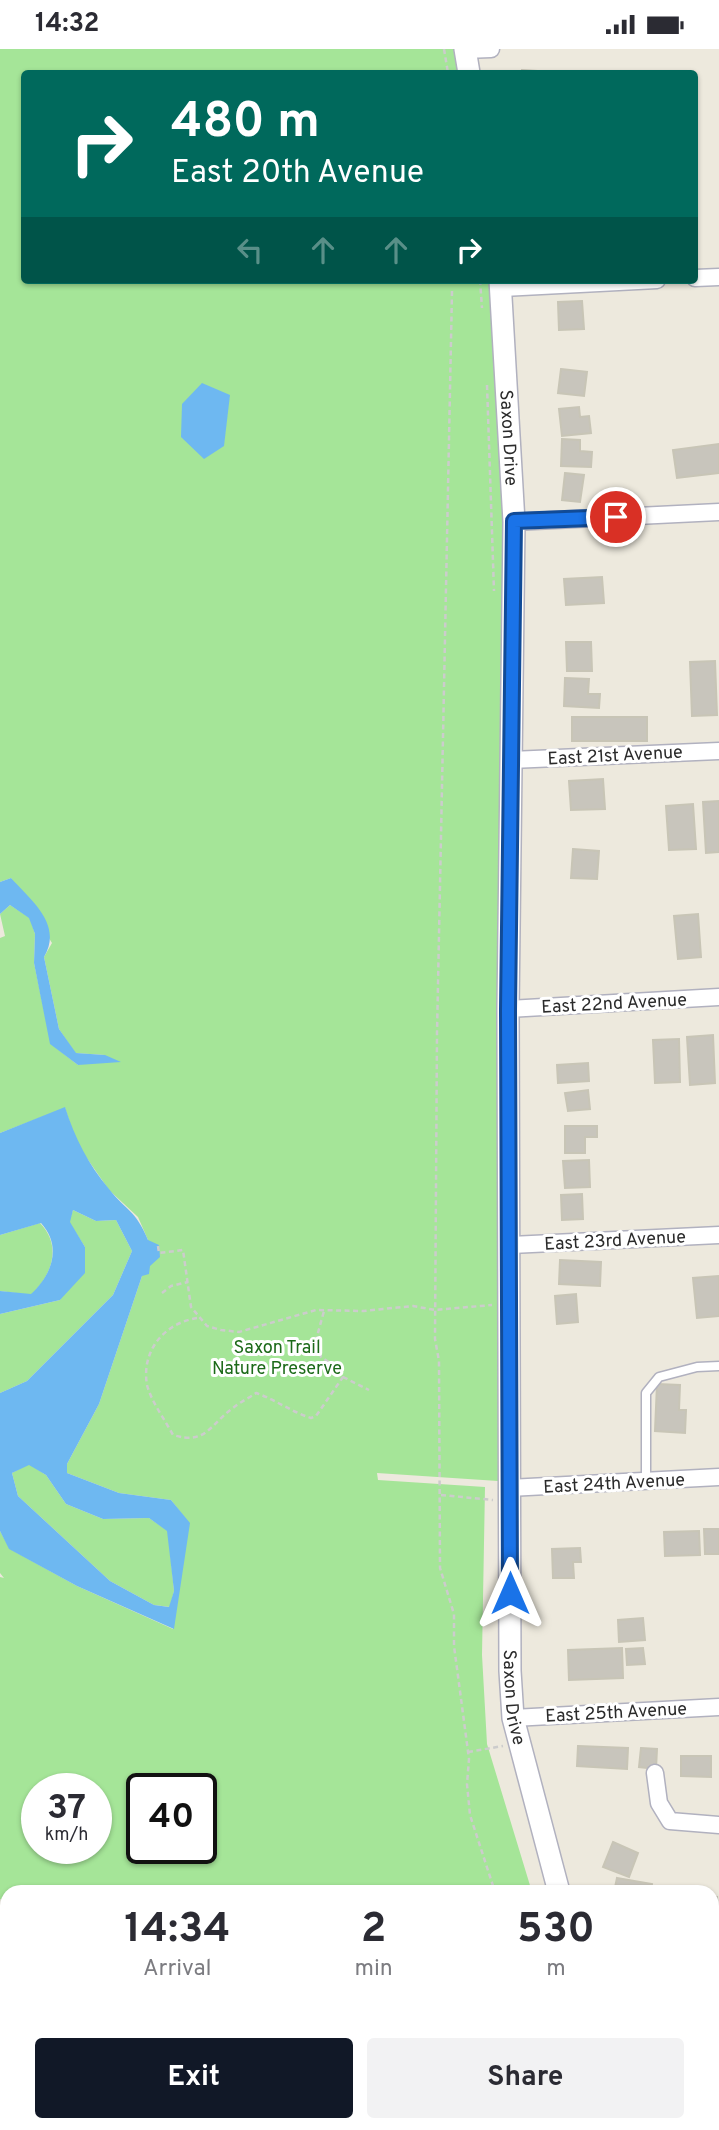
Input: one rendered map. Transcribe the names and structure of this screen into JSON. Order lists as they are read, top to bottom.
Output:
{
  "streets": {
    "street": [
      "Saxon Drive",
      "East 21st Avenue",
      "East 22nd Avenue",
      "East 23rd Avenue",
      "East 24th Avenue",
      "East 25th Avenue"
    ]
  },
  "crossings": [
    ["Saxon Drive", "East 21st Avenue"],
    ["Saxon Drive", "East 22nd Avenue"],
    ["Saxon Drive", "East 23rd Avenue"],
    ["Saxon Drive", "East 24th Avenue"],
    ["Saxon Drive", "East 25th Avenue"]
  ],
  "parks": ["Saxon Trail Nature Preserve"],
  "page": {
    "status": "14:32",
    "turn": ["480 m", "East 20th Avenue"],
    "speed": "37 km/h",
    "limit": "40",
    "eta": [
      "14:34",
      "Arrival",
      "2",
      "min",
      "530",
      "m"
    ],
    "buttons": ["Exit", "Share"]
  }
}
